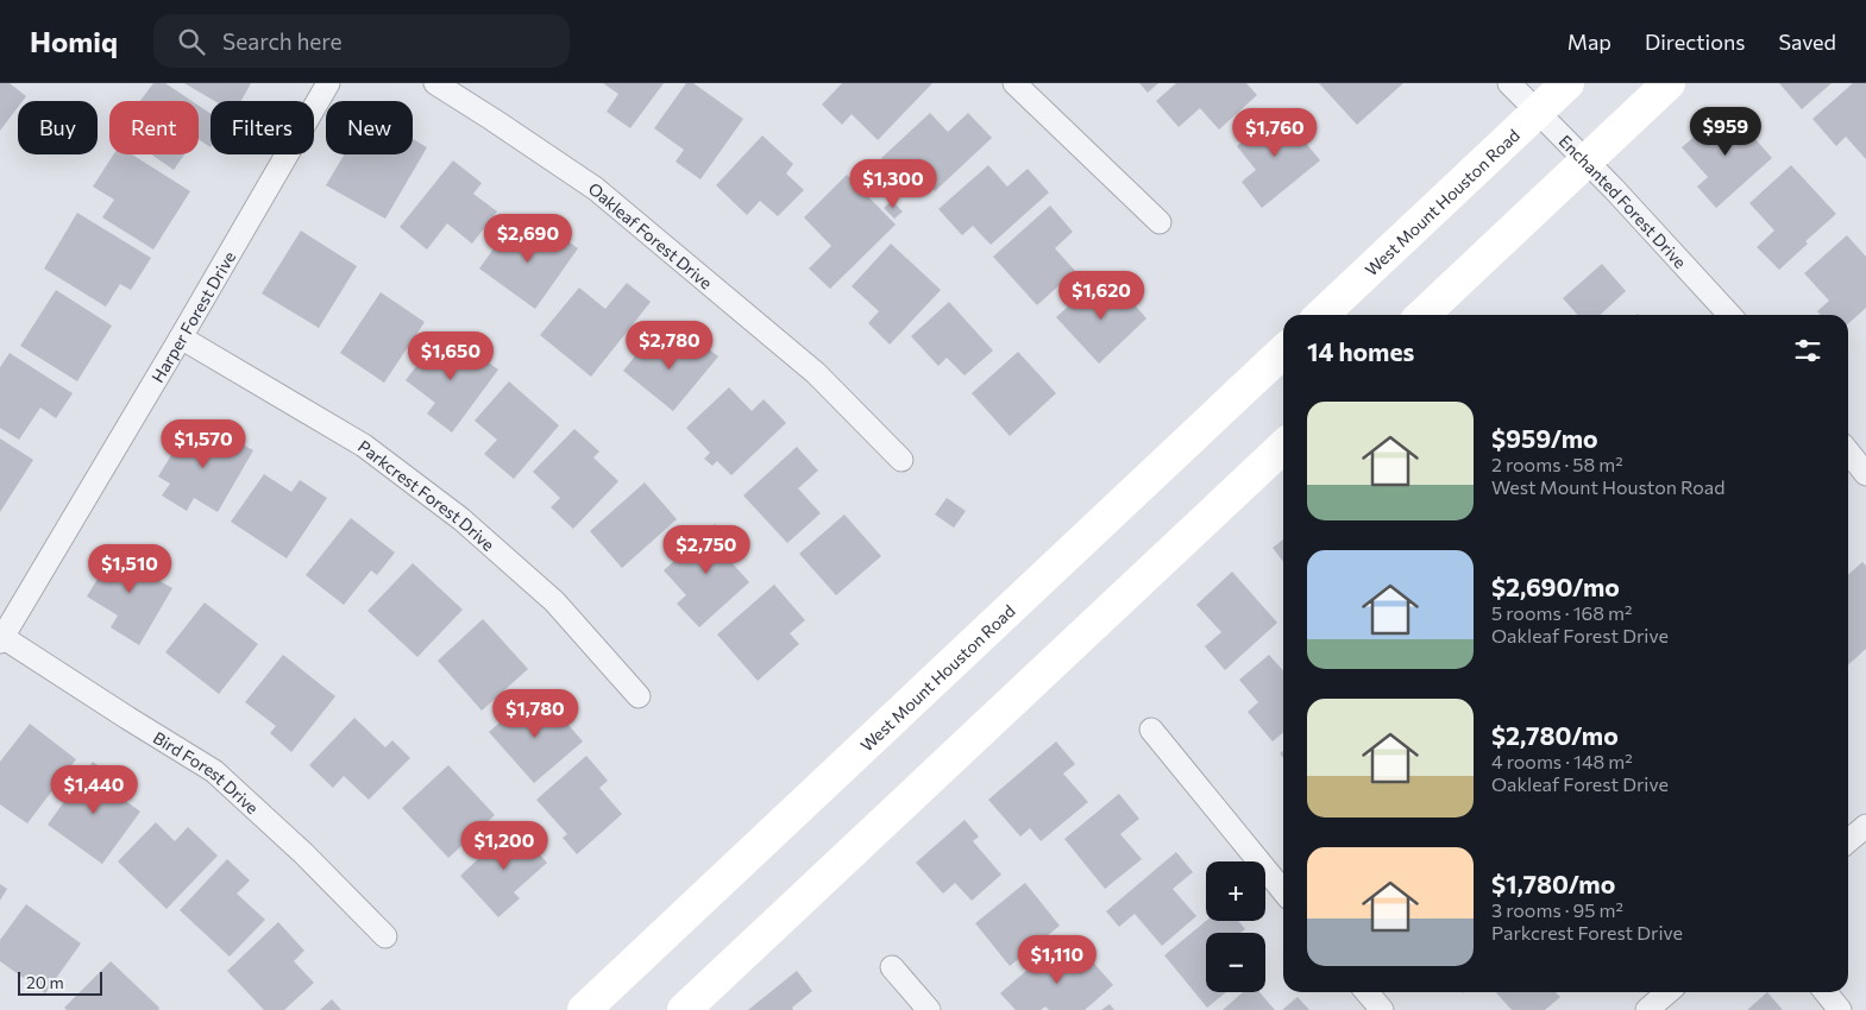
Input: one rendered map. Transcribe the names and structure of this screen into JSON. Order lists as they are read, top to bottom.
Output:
{
  "streets": {
    "main road": ["West Mount Houston Road"],
    "street": [
      "Enchanted Forest Drive",
      "Oakleaf Forest Drive",
      "Harper Forest Drive",
      "Parkcrest Forest Drive",
      "Bird Forest Drive"
    ]
  },
  "crossings": [
    ["Enchanted Forest Drive", "West Mount Houston Road"],
    ["Harper Forest Drive", "Parkcrest Forest Drive"],
    ["Harper Forest Drive", "Bird Forest Drive"]
  ],
  "scale_bar": "20 m",
  "page": {
    "header": "Homiq",
    "search": "Search here",
    "nav": ["Map", "Directions", "Saved"],
    "chip": [
      "Buy",
      "Rent",
      "Filters",
      "New"
    ],
    "price": [
      "$959",
      "$1,760",
      "$1,300",
      "$2,690",
      "$1,620",
      "$2,780",
      "$1,650",
      "$1,570",
      "$2,750",
      "$1,510",
      "$1,780",
      "$1,440",
      "$1,200",
      "$1,110"
    ],
    "heading": "14 homes",
    "list": [
      {
        "name": "$959/mo",
        "note": "2 rooms · 58 m² · West Mount Houston Road"
      },
      {
        "name": "$2,690/mo",
        "note": "5 rooms · 168 m² · Oakleaf Forest Drive"
      },
      {
        "name": "$2,780/mo",
        "note": "4 rooms · 148 m² · Oakleaf Forest Drive"
      },
      {
        "name": "$1,780/mo",
        "note": "3 rooms · 95 m² · Parkcrest Forest Drive"
      }
    ],
    "map_buttons": ["+", "−"],
    "scale": "20 m"
  }
}
